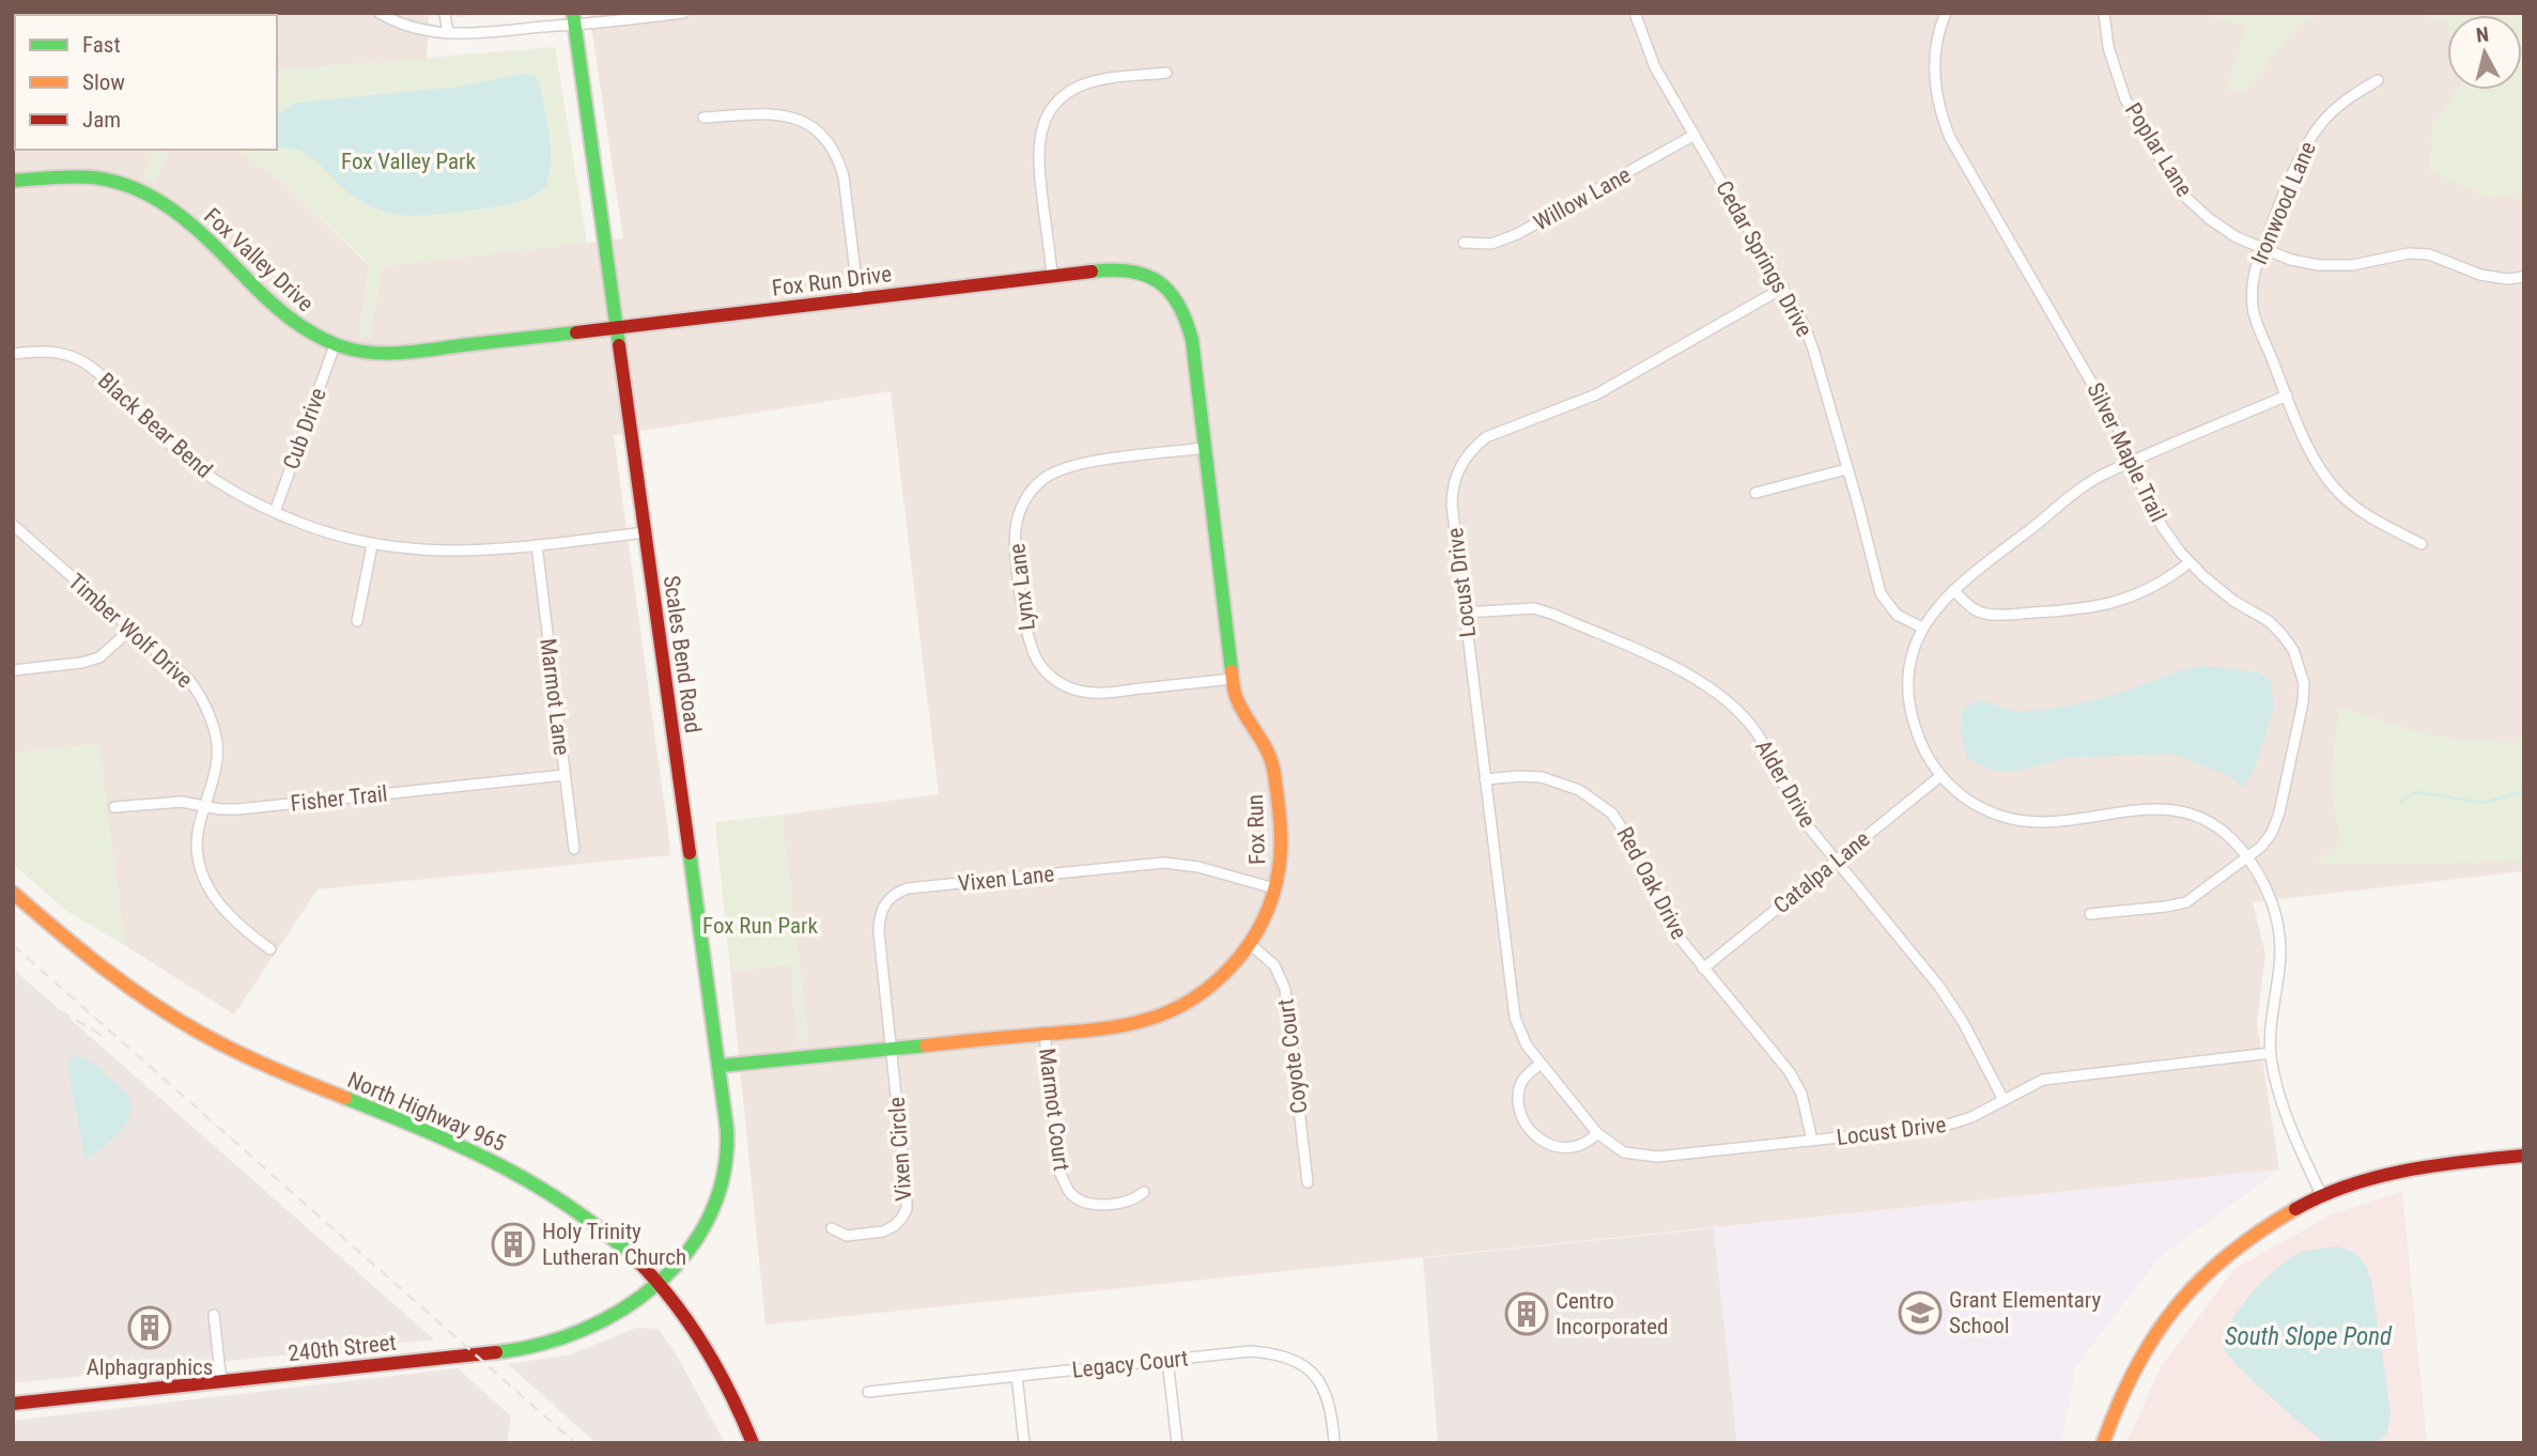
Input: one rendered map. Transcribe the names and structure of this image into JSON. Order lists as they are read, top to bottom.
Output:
{
  "streets": {
    "street": [
      "Poplar Lane",
      "Willow Lane",
      "Ironwood Lane",
      "Cedar Springs Drive",
      "Fox Valley Drive",
      "Fox Run Drive",
      "Black Bear Bend",
      "Cub Drive",
      "Silver Maple Trail",
      "Locust Drive",
      "Lynx Lane",
      "Timber Wolf Drive",
      "Scales Bend Road",
      "Marmot Lane",
      "Alder Drive",
      "Fisher Trail",
      "Fox Run",
      "Catalpa Lane",
      "Vixen Lane",
      "Red Oak Drive",
      "Coyote Court",
      "Marmot Court",
      "North Highway 965",
      "Vixen Circle",
      "240th Street",
      "Legacy Court"
    ]
  },
  "crossings": [
    ["Poplar Lane", "Ironwood Lane"],
    ["Willow Lane", "Cedar Springs Drive"],
    ["Cedar Springs Drive", "Locust Drive"],
    ["Fox Valley Drive", "Fox Run Drive"],
    ["Fox Valley Drive", "Cub Drive"],
    ["Fox Valley Drive", "Scales Bend Road"],
    ["Fox Run Drive", "Scales Bend Road"],
    ["Fox Run Drive", "Fox Run"],
    ["Black Bear Bend", "Cub Drive"],
    ["Black Bear Bend", "Scales Bend Road"],
    ["Black Bear Bend", "Marmot Lane"],
    ["Locust Drive", "Alder Drive"],
    ["Locust Drive", "Red Oak Drive"],
    ["Lynx Lane", "Fox Run"],
    ["Timber Wolf Drive", "Fisher Trail"],
    ["Scales Bend Road", "Fox Run"],
    ["Scales Bend Road", "North Highway 965"],
    ["Scales Bend Road", "240th Street"],
    ["Marmot Lane", "Fisher Trail"],
    ["Alder Drive", "Catalpa Lane"],
    ["Fox Run", "Vixen Lane"],
    ["Fox Run", "Coyote Court"],
    ["Fox Run", "Marmot Court"],
    ["Fox Run", "Vixen Circle"],
    ["Catalpa Lane", "Red Oak Drive"],
    ["Vixen Lane", "Vixen Circle"],
    ["North Highway 965", "240th Street"]
  ],
  "water": ["South Slope Pond"],
  "parks": ["Fox Valley Park", "Fox Run Park"],
  "places": {
    "building": ["Holy Trinity Lutheran Church", "Centro Incorporated", "Alphagraphics"],
    "school or university": ["Grant Elementary School"]
  },
  "legend": ["Fast", "Slow", "Jam"],
  "north": "top"
}
